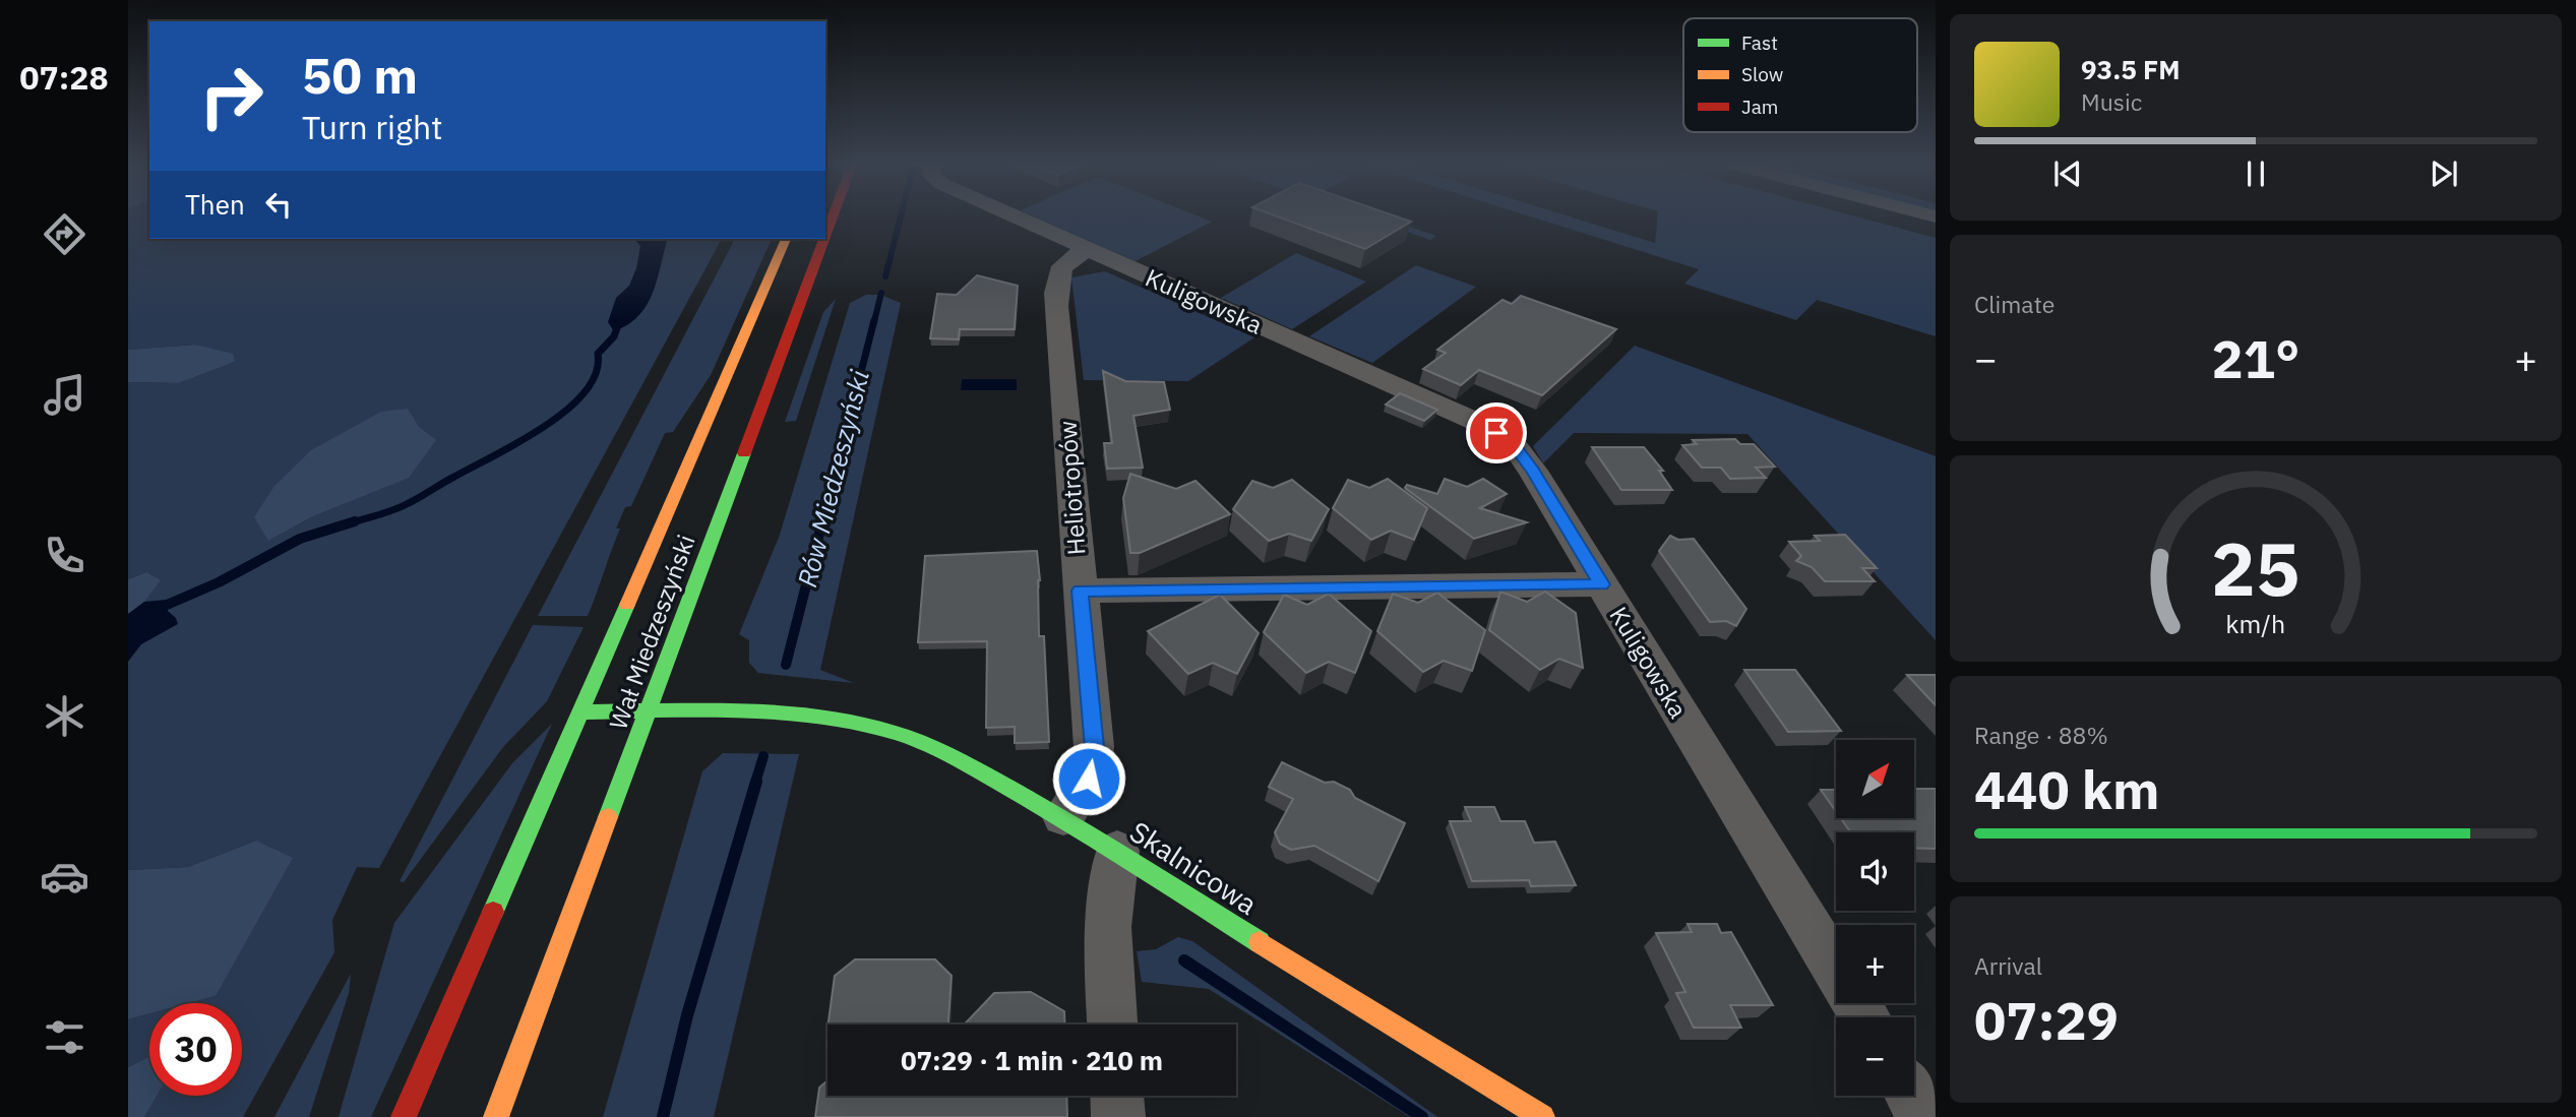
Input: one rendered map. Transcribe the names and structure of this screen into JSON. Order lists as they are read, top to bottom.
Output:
{
  "streets": {
    "main road": ["Wał Miedzeszyński", "Skalnicowa"],
    "street": ["Kuligowska", "Heliotropów"]
  },
  "crossings": [
    ["Kuligowska", "Heliotropów"],
    ["Heliotropów", "Skalnicowa"],
    ["Wał Miedzeszyński", "Skalnicowa"]
  ],
  "water": ["Rów Miedzeszyński"],
  "legend": ["Fast", "Slow", "Jam"],
  "north": "top right",
  "page": {
    "tabs": "07:28",
    "turn": ["50 m", "Turn right"],
    "song": ["93.5 FM", "Music"],
    "then": "Then",
    "tile": [
      "Climate",
      ["Range · 88%", "440 km"],
      ["Arrival", "07:29"]
    ],
    "heat": ["−", "21°", "+"],
    "map_buttons": ["+", "−"],
    "limit": "30",
    "trip": "07:29 · 1 min · 210 m",
    "gauge": ["25", "km/h"]
  }
}
